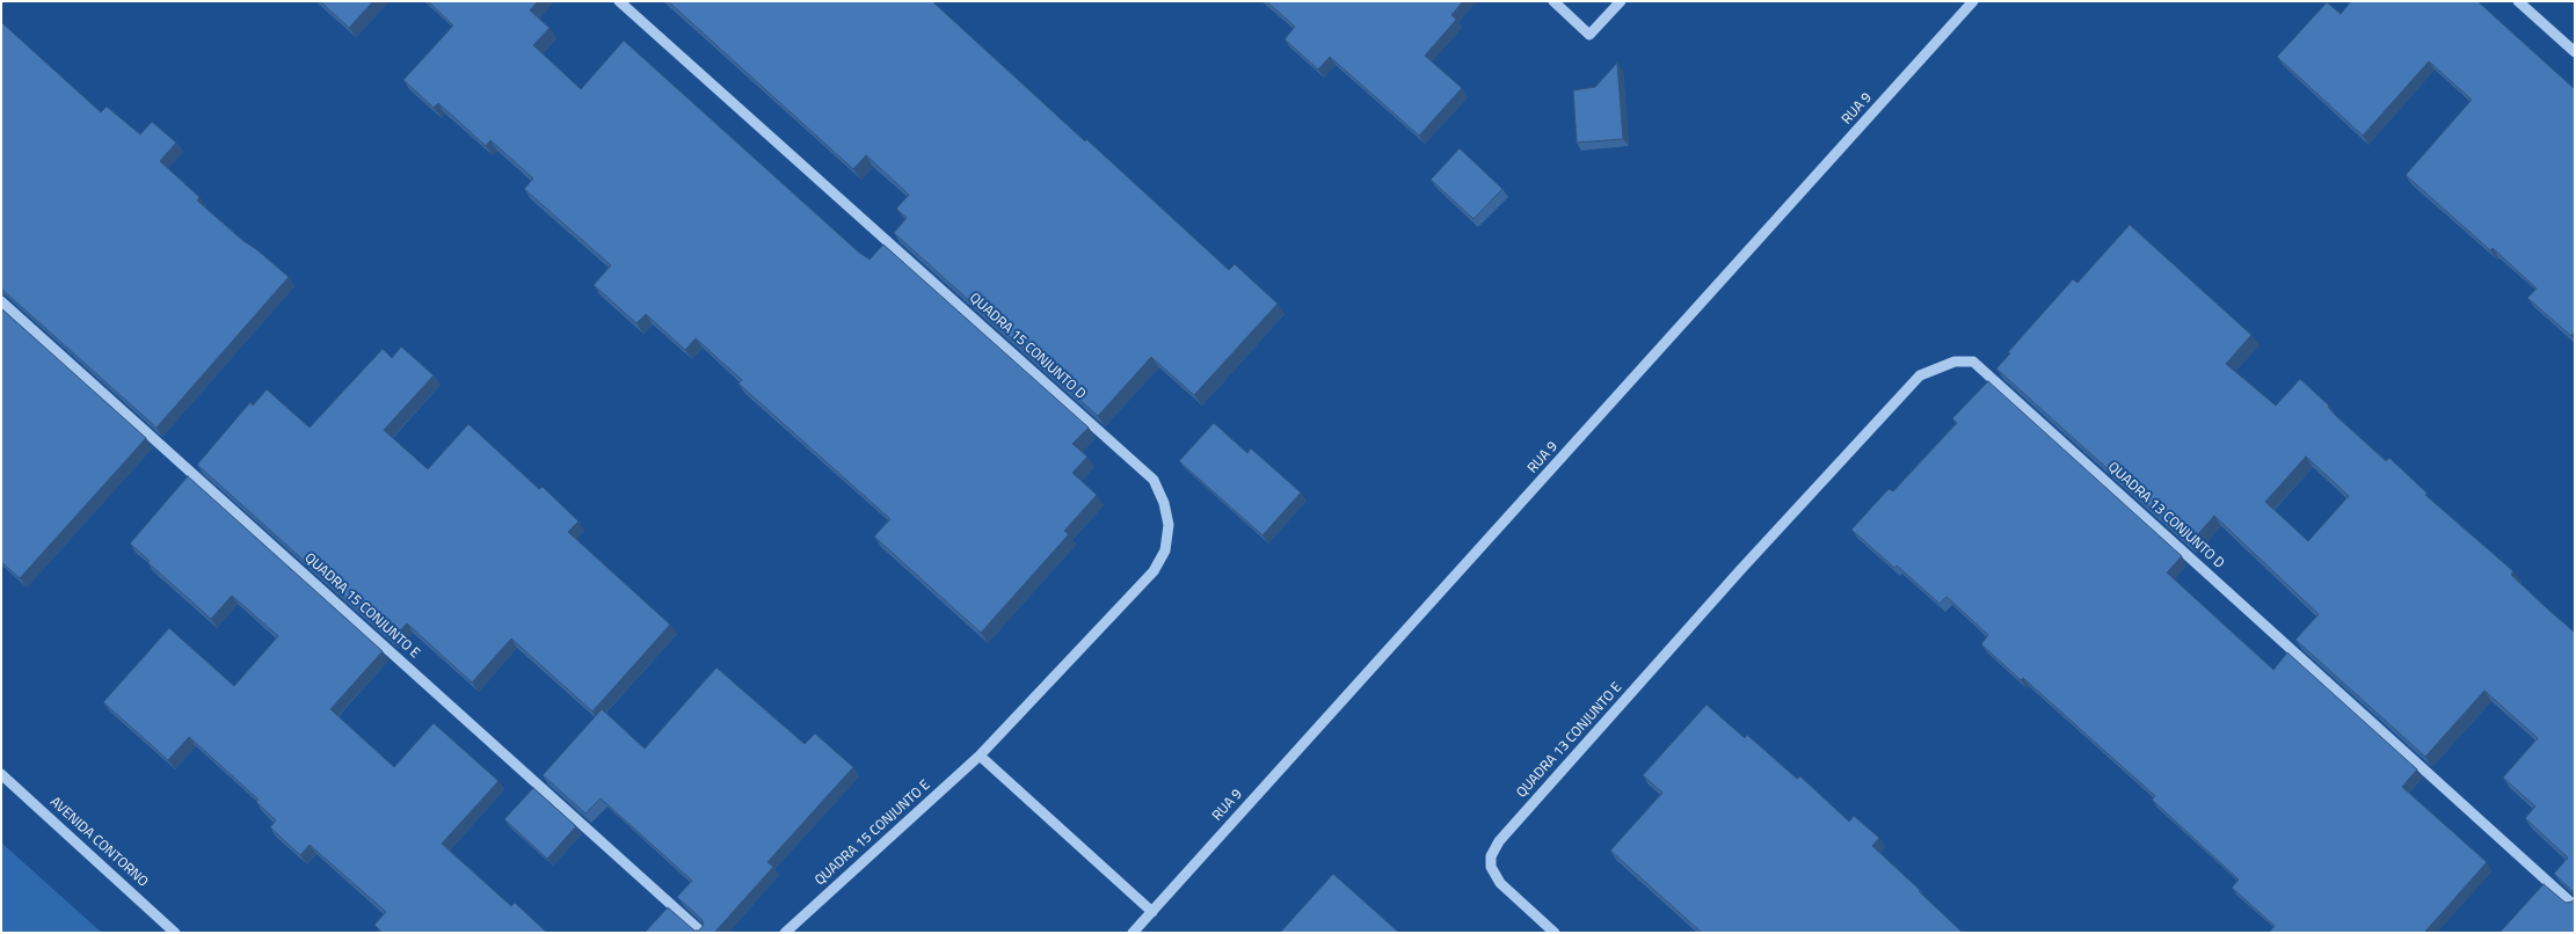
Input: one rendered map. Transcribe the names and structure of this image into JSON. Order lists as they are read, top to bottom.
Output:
{
  "streets": {
    "street": [
      "RUA 9",
      "QUADRA 15 CONJUNTO D",
      "QUADRA 13 CONJUNTO D",
      "QUADRA 15 CONJUNTO E",
      "QUADRA 13 CONJUNTO E",
      "AVENIDA CONTORNO"
    ]
  },
  "crossings": [
    ["QUADRA 15 CONJUNTO D", "QUADRA 15 CONJUNTO E"],
    ["QUADRA 13 CONJUNTO D", "QUADRA 13 CONJUNTO E"]
  ]
}
